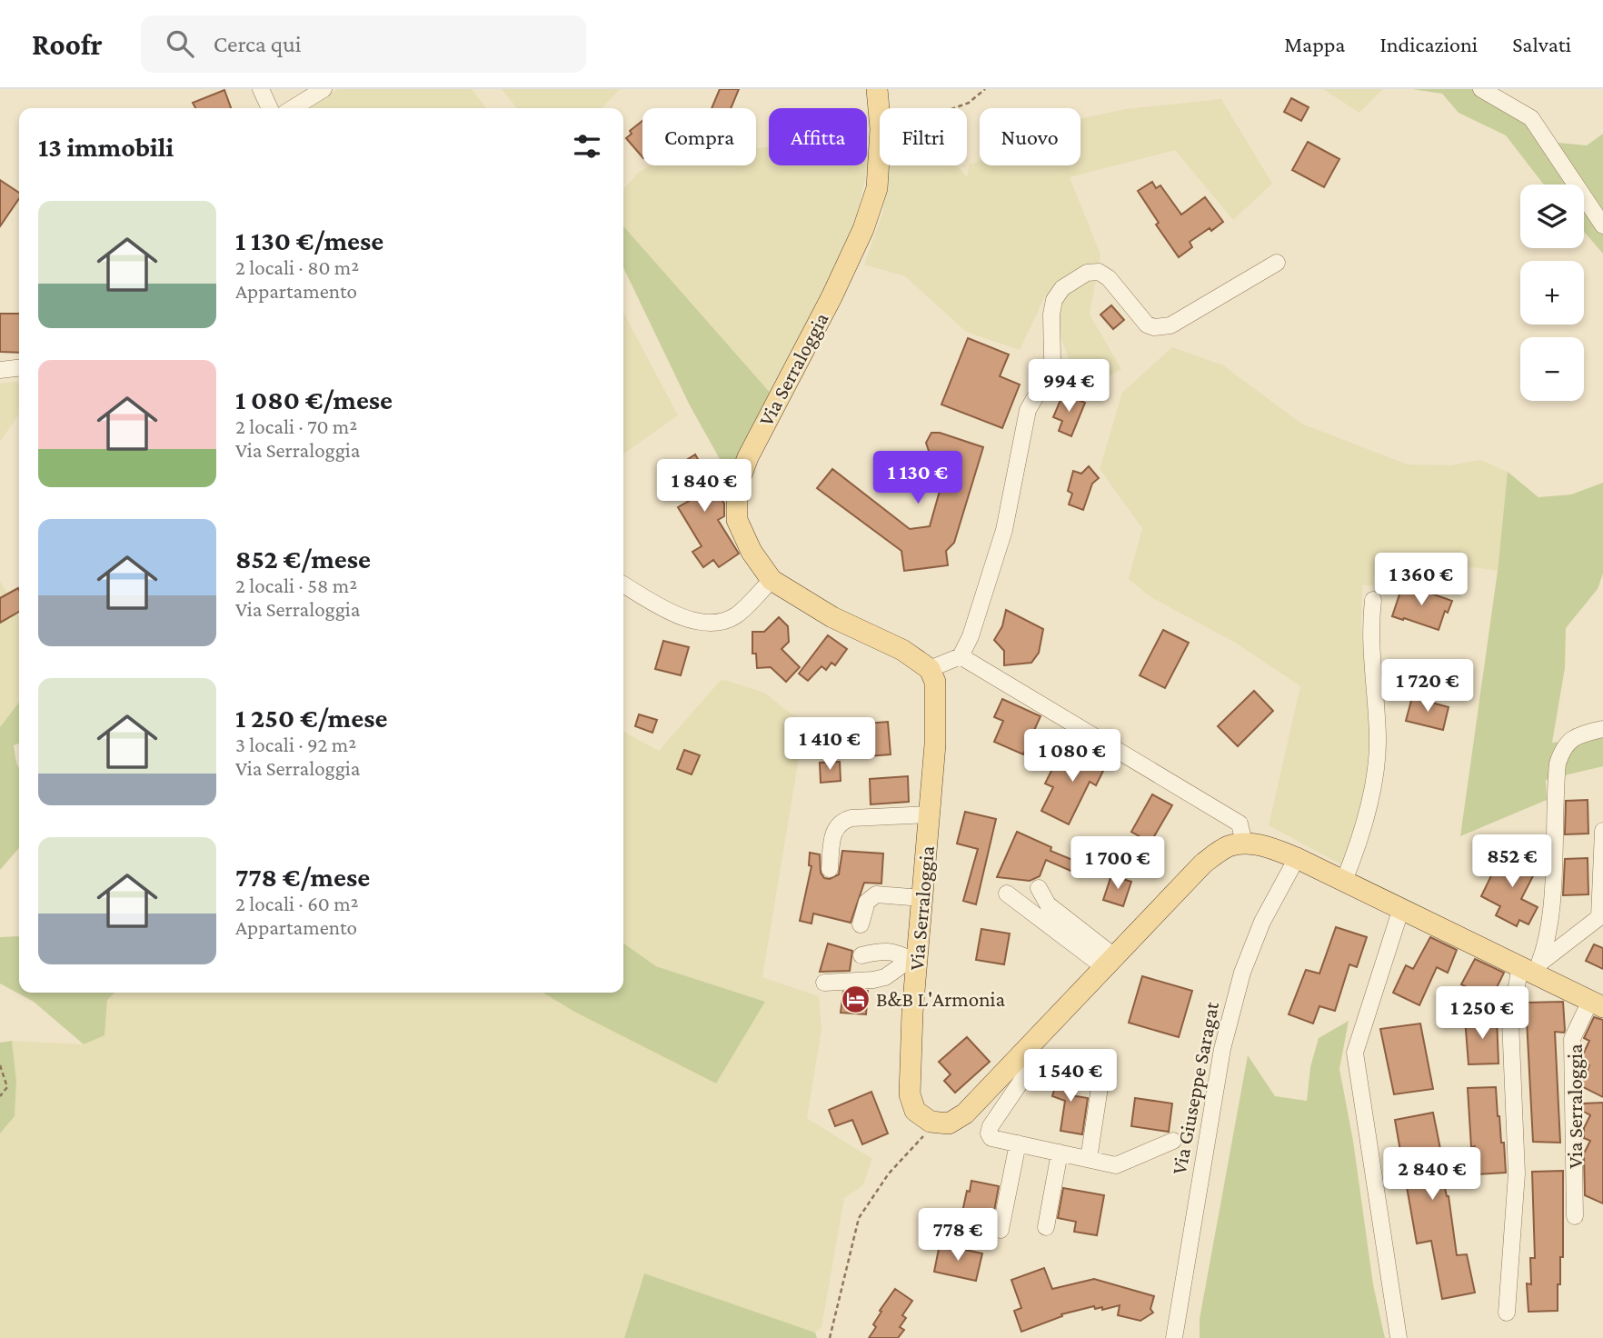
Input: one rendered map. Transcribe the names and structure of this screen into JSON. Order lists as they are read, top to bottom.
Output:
{
  "streets": {
    "main road": ["Via Serraloggia"],
    "street": ["Via Giuseppe Saragat"]
  },
  "crossings": [
    ["Via Serraloggia", "Via Giuseppe Saragat"]
  ],
  "places": {
    "hotel": ["B&B L'Armonia"]
  },
  "page": {
    "header": "Roofr",
    "search": "Cerca qui",
    "nav": ["Mappa", "Indicazioni", "Salvati"],
    "chip": [
      "Compra",
      "Affitta",
      "Filtri",
      "Nuovo"
    ],
    "heading": "13 immobili",
    "map_buttons": ["+", "−"],
    "list": [
      {
        "name": "1 130 €/mese",
        "note": "2 locali · 80 m² · Appartamento"
      },
      {
        "name": "1 080 €/mese",
        "note": "2 locali · 70 m² · Via Serraloggia"
      },
      {
        "name": "852 €/mese",
        "note": "2 locali · 58 m² · Via Serraloggia"
      },
      {
        "name": "1 250 €/mese",
        "note": "3 locali · 92 m² · Via Serraloggia"
      },
      {
        "name": "778 €/mese",
        "note": "2 locali · 60 m² · Appartamento"
      }
    ],
    "price": [
      "994 €",
      "1 130 €",
      "1 840 €",
      "1 360 €",
      "1 720 €",
      "1 410 €",
      "1 080 €",
      "852 €",
      "1 700 €",
      "1 250 €",
      "1 540 €",
      "2 840 €",
      "778 €"
    ]
  }
}
